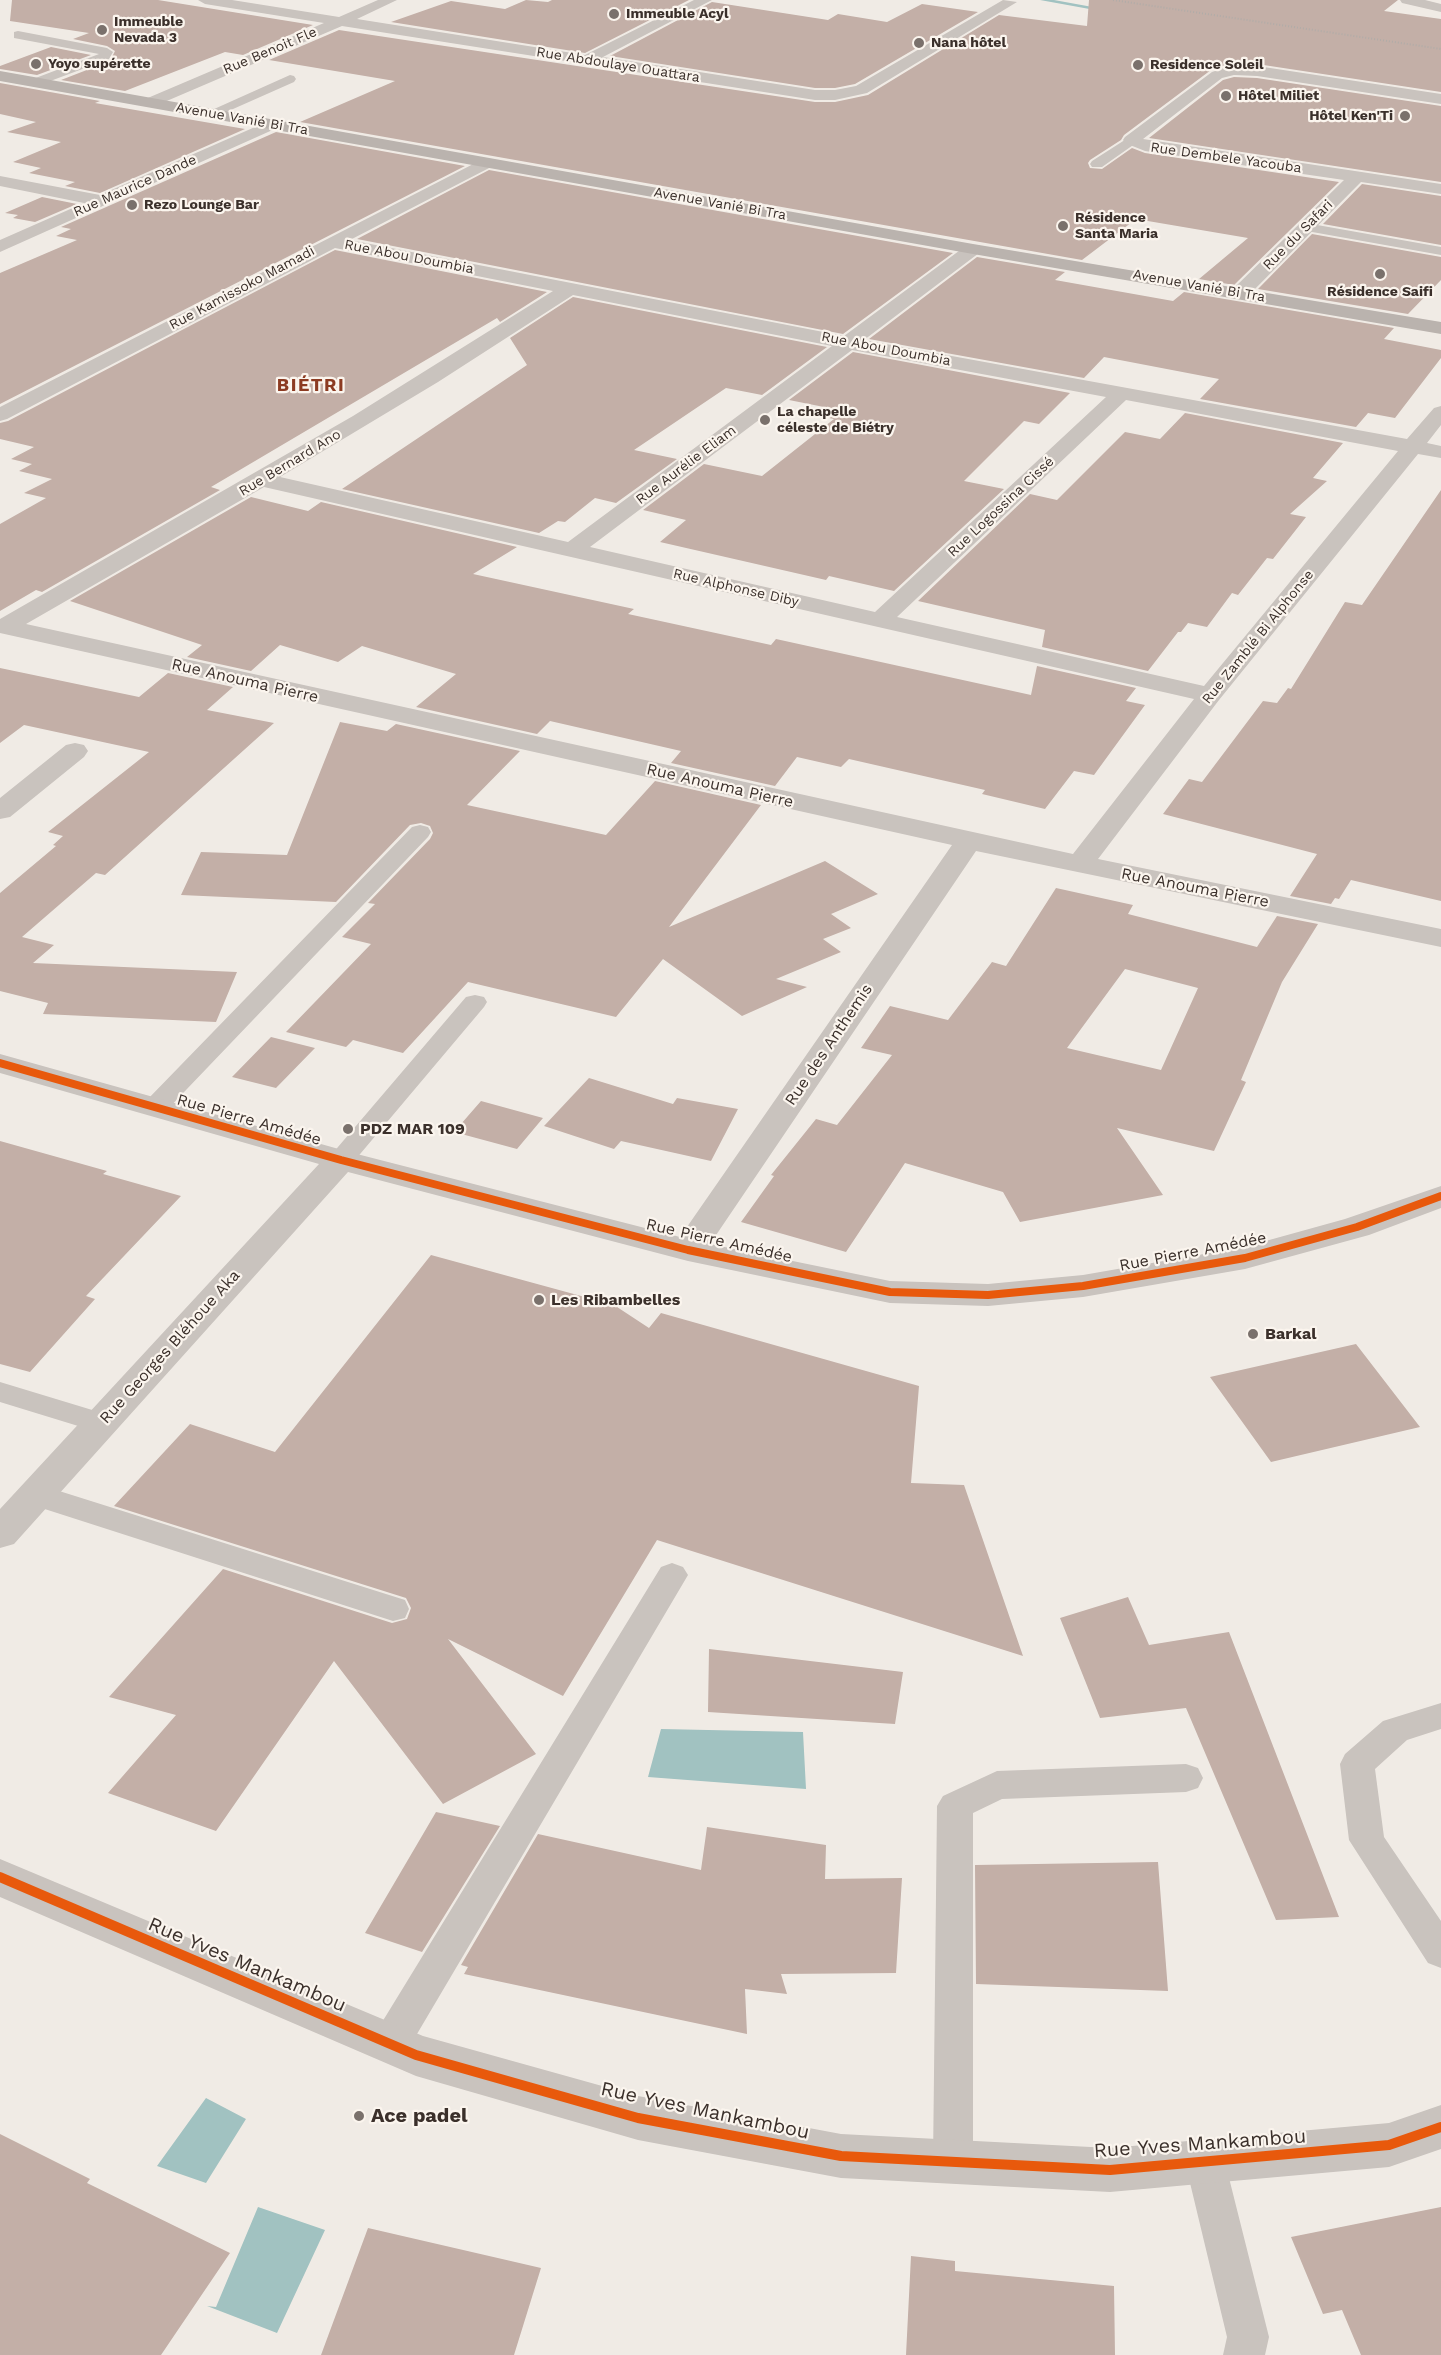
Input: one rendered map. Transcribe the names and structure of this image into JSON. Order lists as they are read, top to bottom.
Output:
{
  "streets": {
    "street": [
      "Rue Benoit Fle",
      "Rue Abdoulaye Ouattara",
      "Avenue Vanié Bi Tra",
      "Rue Dembele Yacouba",
      "Rue Maurice Dande",
      "Rue du Safari",
      "Rue Abou Doumbia",
      "Rue Kamissoko Mamadi",
      "Rue Bernard Ano",
      "Rue Aurélie Eliam",
      "Rue Logossina Cissé",
      "Rue Alphonse Diby",
      "Rue Zamblé Bi Alphonse",
      "Rue Anouma Pierre",
      "Rue des Anthemis",
      "Rue Pierre Amédée",
      "Rue Georges Bléhoue Aka",
      "Rue Yves Mankambou"
    ]
  },
  "crossings": [
    ["Rue Benoit Fle", "Rue Abdoulaye Ouattara"],
    ["Rue Benoit Fle", "Avenue Vanié Bi Tra"],
    ["Avenue Vanié Bi Tra", "Rue Maurice Dande"],
    ["Avenue Vanié Bi Tra", "Rue du Safari"],
    ["Avenue Vanié Bi Tra", "Rue Kamissoko Mamadi"],
    ["Avenue Vanié Bi Tra", "Rue Aurélie Eliam"],
    ["Rue Dembele Yacouba", "Rue du Safari"],
    ["Rue Abou Doumbia", "Rue Kamissoko Mamadi"],
    ["Rue Abou Doumbia", "Rue Bernard Ano"],
    ["Rue Abou Doumbia", "Rue Aurélie Eliam"],
    ["Rue Abou Doumbia", "Rue Logossina Cissé"],
    ["Rue Abou Doumbia", "Rue Zamblé Bi Alphonse"],
    ["Rue Bernard Ano", "Rue Alphonse Diby"],
    ["Rue Bernard Ano", "Rue Anouma Pierre"],
    ["Rue Aurélie Eliam", "Rue Alphonse Diby"],
    ["Rue Logossina Cissé", "Rue Alphonse Diby"],
    ["Rue Alphonse Diby", "Rue Zamblé Bi Alphonse"],
    ["Rue Zamblé Bi Alphonse", "Rue Anouma Pierre"],
    ["Rue Anouma Pierre", "Rue des Anthemis"],
    ["Rue des Anthemis", "Rue Pierre Amédée"],
    ["Rue Pierre Amédée", "Rue Georges Bléhoue Aka"]
  ],
  "districts": ["BIÉTRI"],
  "places": [
    "Immeuble Acyl",
    "Immeuble Nevada 3",
    "Nana hôtel",
    "Yoyo supérette",
    "Residence Soleil",
    "Hôtel Miliet",
    "Hôtel Ken'Ti",
    "Rezo Lounge Bar",
    "Résidence Santa Maria",
    "Résidence Saifi",
    "La chapelle céleste de Biétry",
    "PDZ MAR 109",
    "Les Ribambelles",
    "Barkal",
    "Ace padel"
  ]
}
